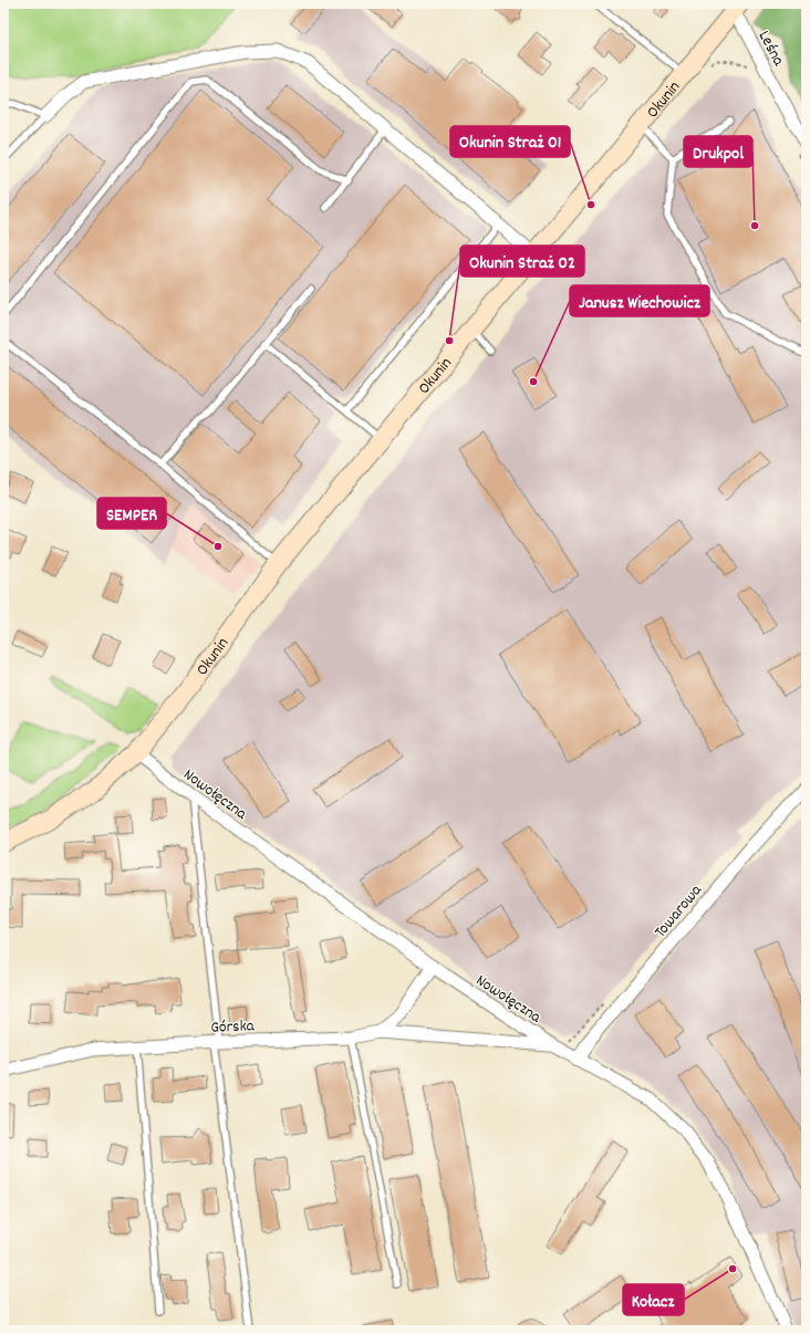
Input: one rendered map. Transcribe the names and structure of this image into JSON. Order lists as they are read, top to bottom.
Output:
{
  "streets": {
    "main road": ["Okunin"],
    "street": [
      "Leśna",
      "Nowołęczna",
      "Towarowa",
      "Górska"
    ]
  },
  "crossings": [
    ["Leśna", "Okunin"],
    ["Okunin", "Nowołęczna"],
    ["Nowołęczna", "Towarowa"],
    ["Nowołęczna", "Górska"]
  ],
  "places": [
    "Okunin Straż 01",
    "Drukpol",
    "Okunin Straż 02",
    "Janusz Wiechowicz",
    "SEMPER",
    "Kołacz"
  ]
}
